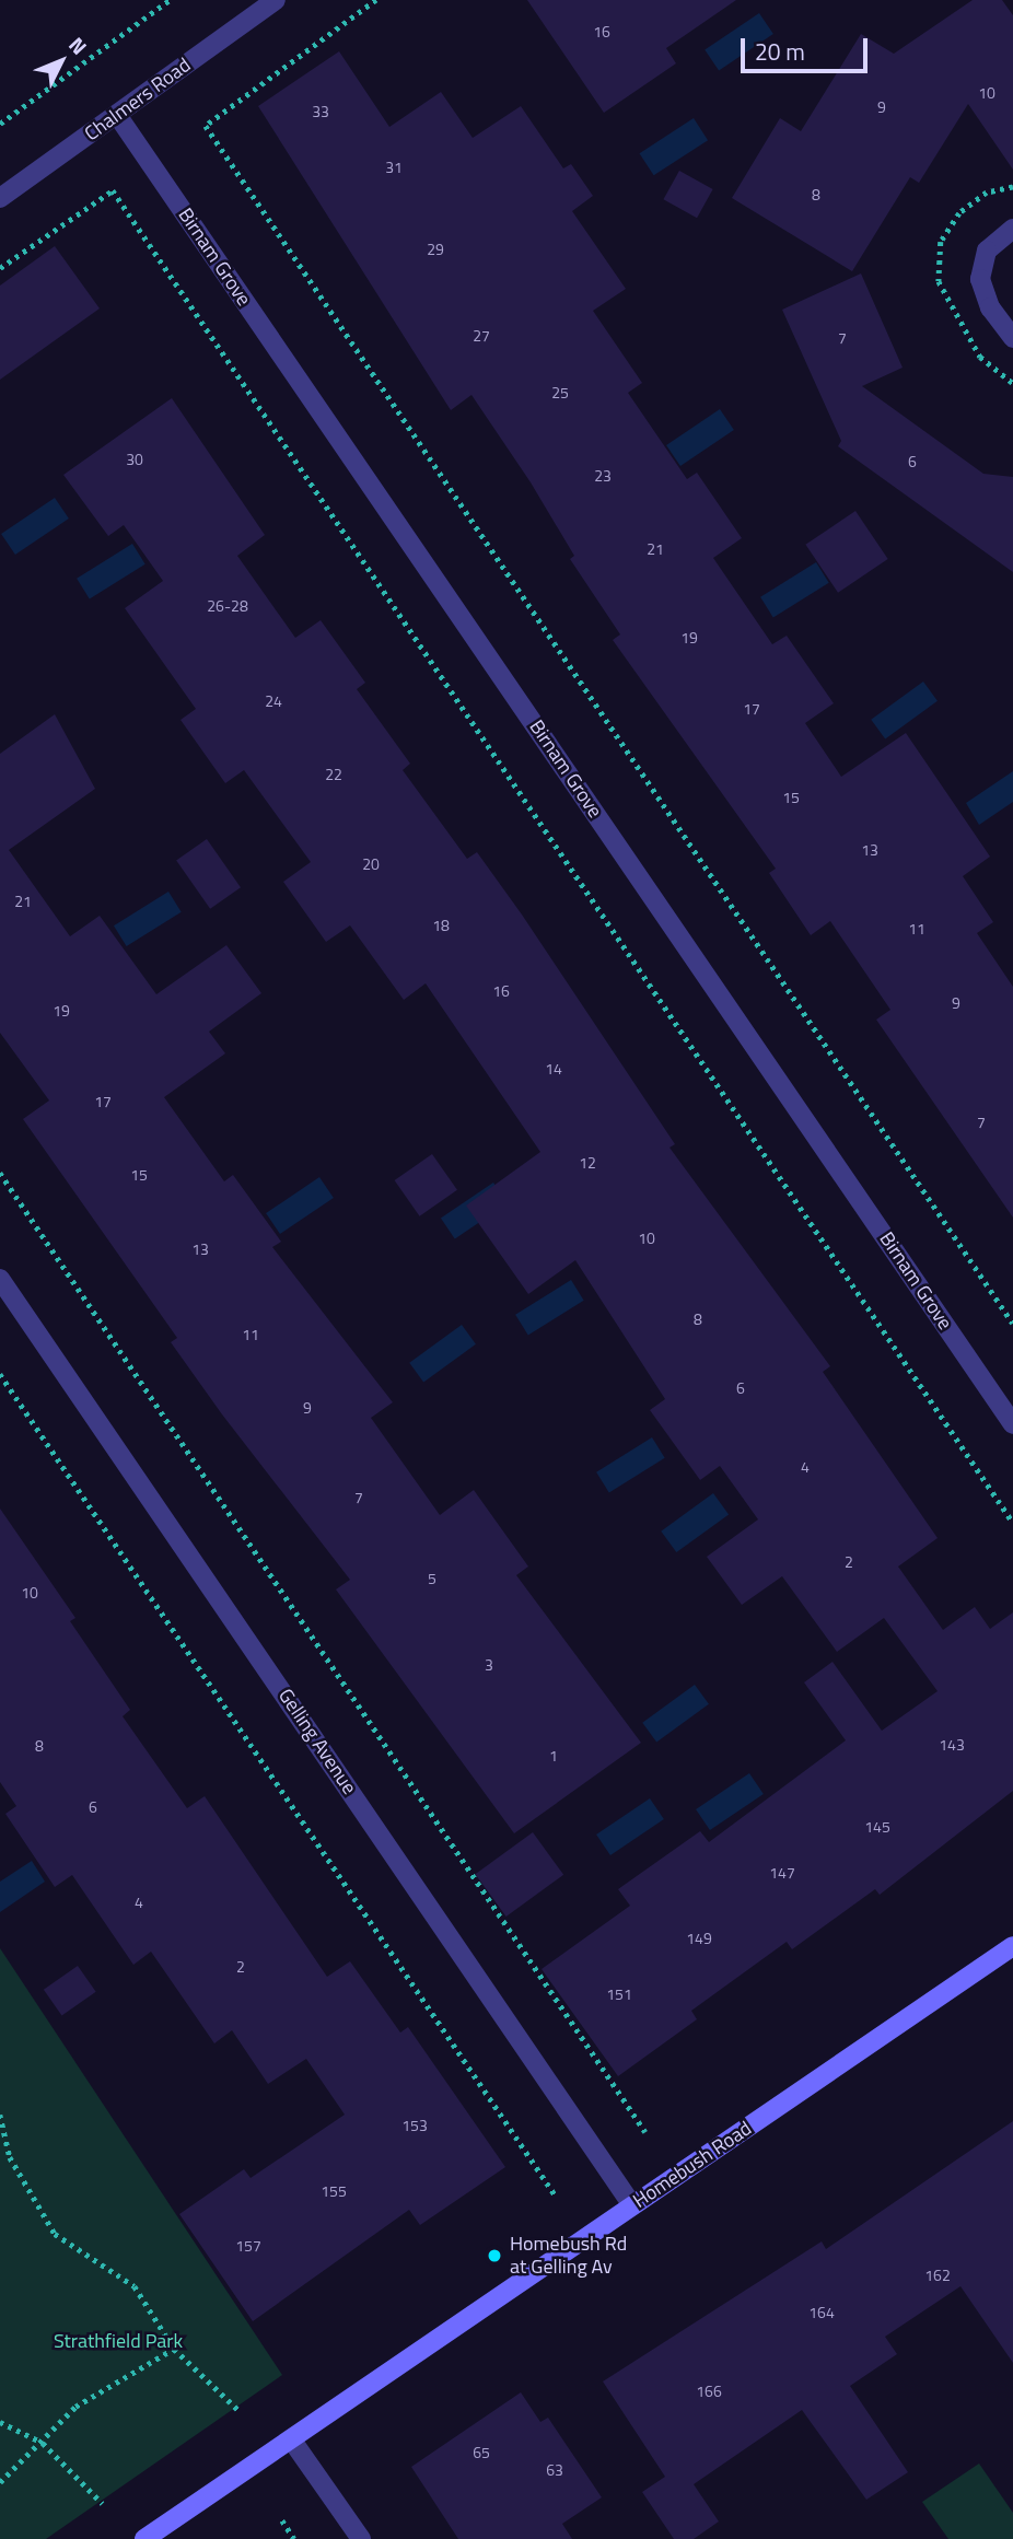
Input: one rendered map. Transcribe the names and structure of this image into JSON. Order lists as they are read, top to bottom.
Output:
{
  "streets": {
    "main road": ["Homebush Road"],
    "street": ["Chalmers Road", "Birnam Grove", "Gelling Avenue"]
  },
  "crossings": [
    ["Chalmers Road", "Birnam Grove"],
    ["Gelling Avenue", "Homebush Road"]
  ],
  "parks": ["Strathfield Park"],
  "places": ["Homebush Rd at Gelling Av"],
  "house_numbers": [
    "16",
    "10",
    "9",
    "33",
    "31",
    "8",
    "29",
    "27",
    "7",
    "25",
    "30",
    "6",
    "23",
    "21",
    "26-28",
    "19",
    "24",
    "17",
    "22",
    "15",
    "13",
    "20",
    "21",
    "18",
    "11",
    "16",
    "9",
    "19",
    "14",
    "17",
    "7",
    "12",
    "15",
    "10",
    "13",
    "8",
    "11",
    "6",
    "9",
    "4",
    "7",
    "2",
    "5",
    "10",
    "3",
    "143",
    "8",
    "1",
    "6",
    "145",
    "147",
    "4",
    "149",
    "2",
    "151",
    "153",
    "155",
    "157",
    "162",
    "164",
    "166",
    "65",
    "63"
  ],
  "scale_bar": "20 m",
  "north": "top right"
}
